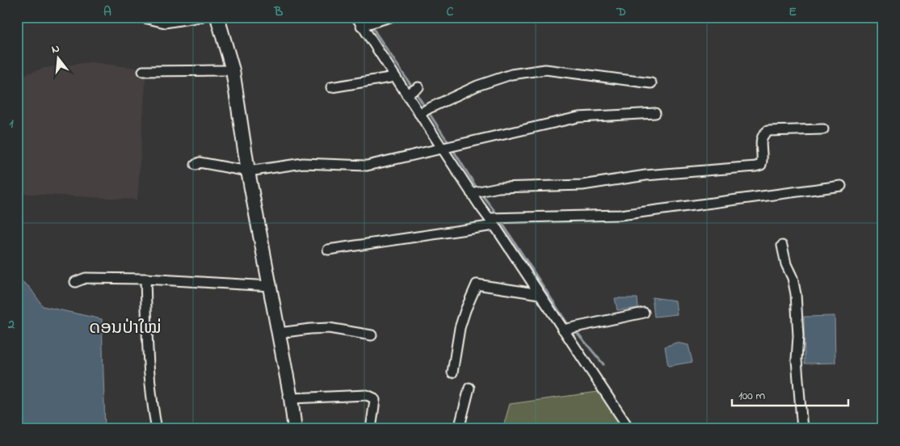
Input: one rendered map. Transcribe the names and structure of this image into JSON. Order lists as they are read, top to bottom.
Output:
{
  "districts": ["ດອນປ່າໃໝ່"],
  "scale_bar": "100 m",
  "north": "top",
  "grid": {
    "columns": [
      "A",
      "B",
      "C",
      "D",
      "E"
    ],
    "rows": ["1", "2"]
  }
}
